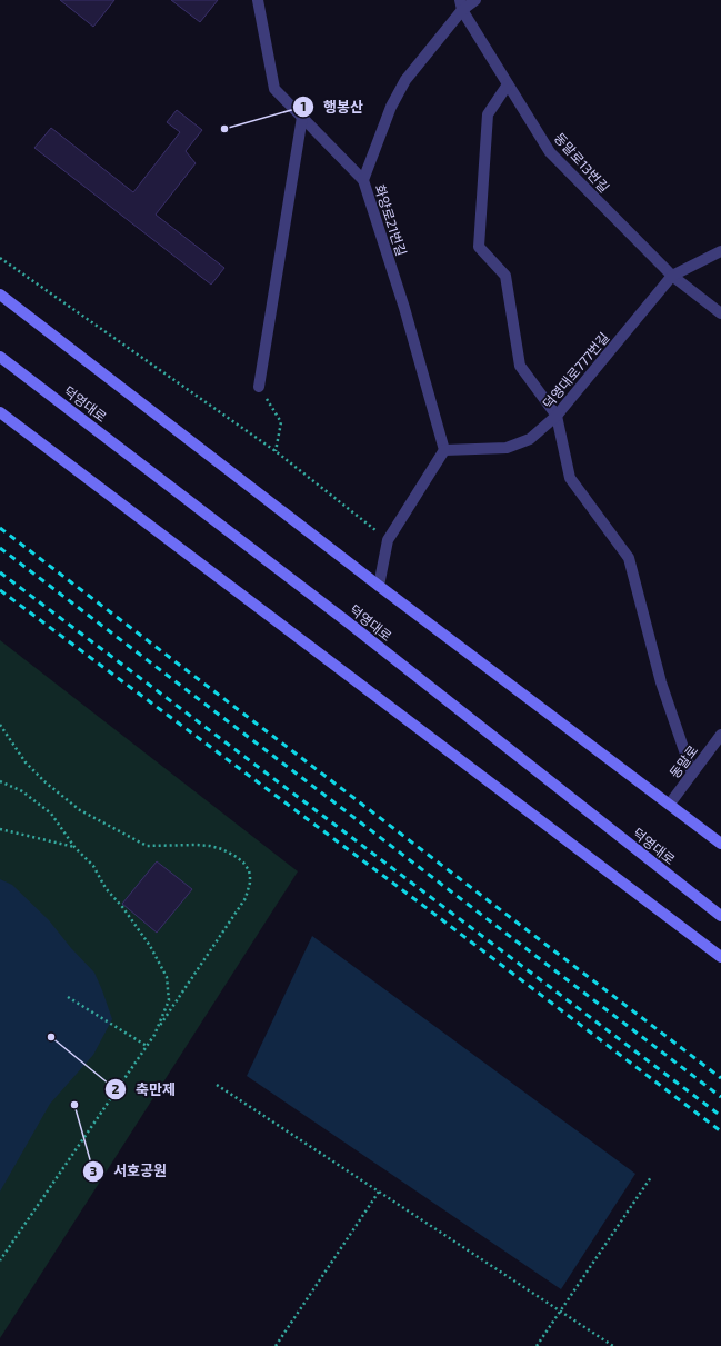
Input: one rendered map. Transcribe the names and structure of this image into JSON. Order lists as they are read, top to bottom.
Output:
{
  "streets": {
    "main road": ["덕영대로"],
    "street": [
      "동말로13번길",
      "화양로21번길",
      "덕영대로777번길",
      "동말로"
    ]
  },
  "crossings": [
    ["동말로13번길", "화양로21번길"],
    ["동말로13번길", "덕영대로777번길"],
    ["화양로21번길", "덕영대로777번길"]
  ],
  "places": ["행봉산", "축만제", "서호공원"]
}
